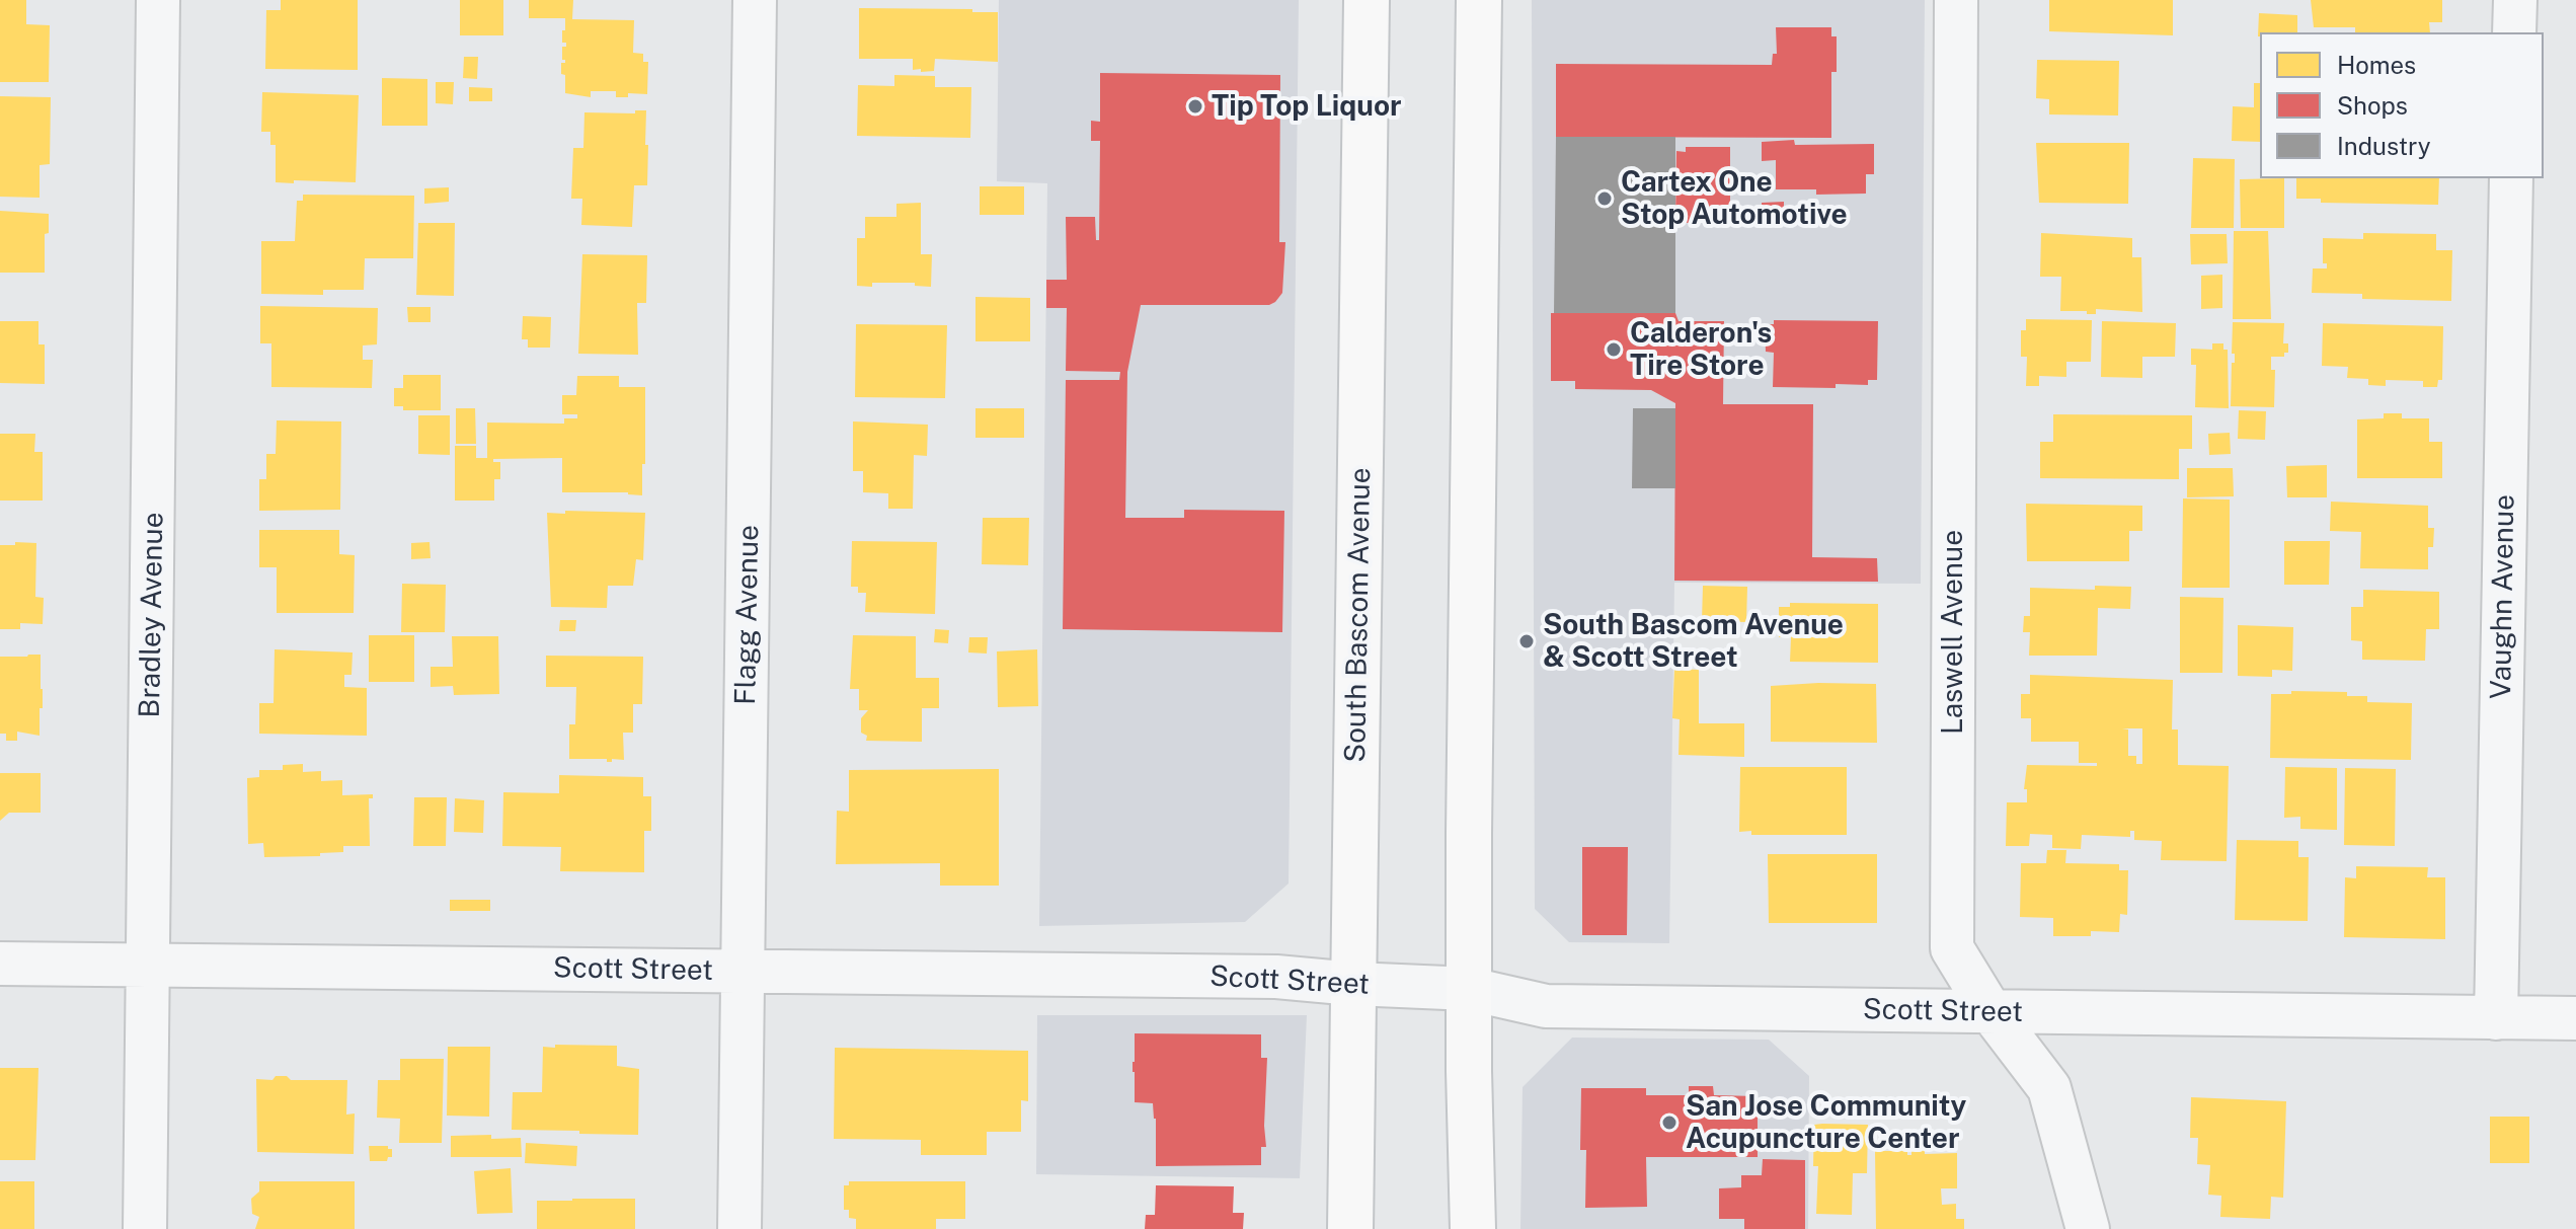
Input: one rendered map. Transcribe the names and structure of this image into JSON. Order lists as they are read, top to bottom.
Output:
{
  "streets": {
    "main road": ["South Bascom Avenue"],
    "street": [
      "Vaughn Avenue",
      "Bradley Avenue",
      "Flagg Avenue",
      "Laswell Avenue",
      "Scott Street"
    ]
  },
  "crossings": [
    ["Vaughn Avenue", "Scott Street"],
    ["Bradley Avenue", "Scott Street"],
    ["Flagg Avenue", "Scott Street"],
    ["South Bascom Avenue", "Scott Street"],
    ["Laswell Avenue", "Scott Street"]
  ],
  "places": [
    "Tip Top Liquor",
    "Cartex One Stop Automotive",
    "Calderon's Tire Store",
    "South Bascom Avenue & Scott Street",
    "San Jose Community Acupuncture Center"
  ],
  "legend": ["Homes", "Shops", "Industry"]
}
